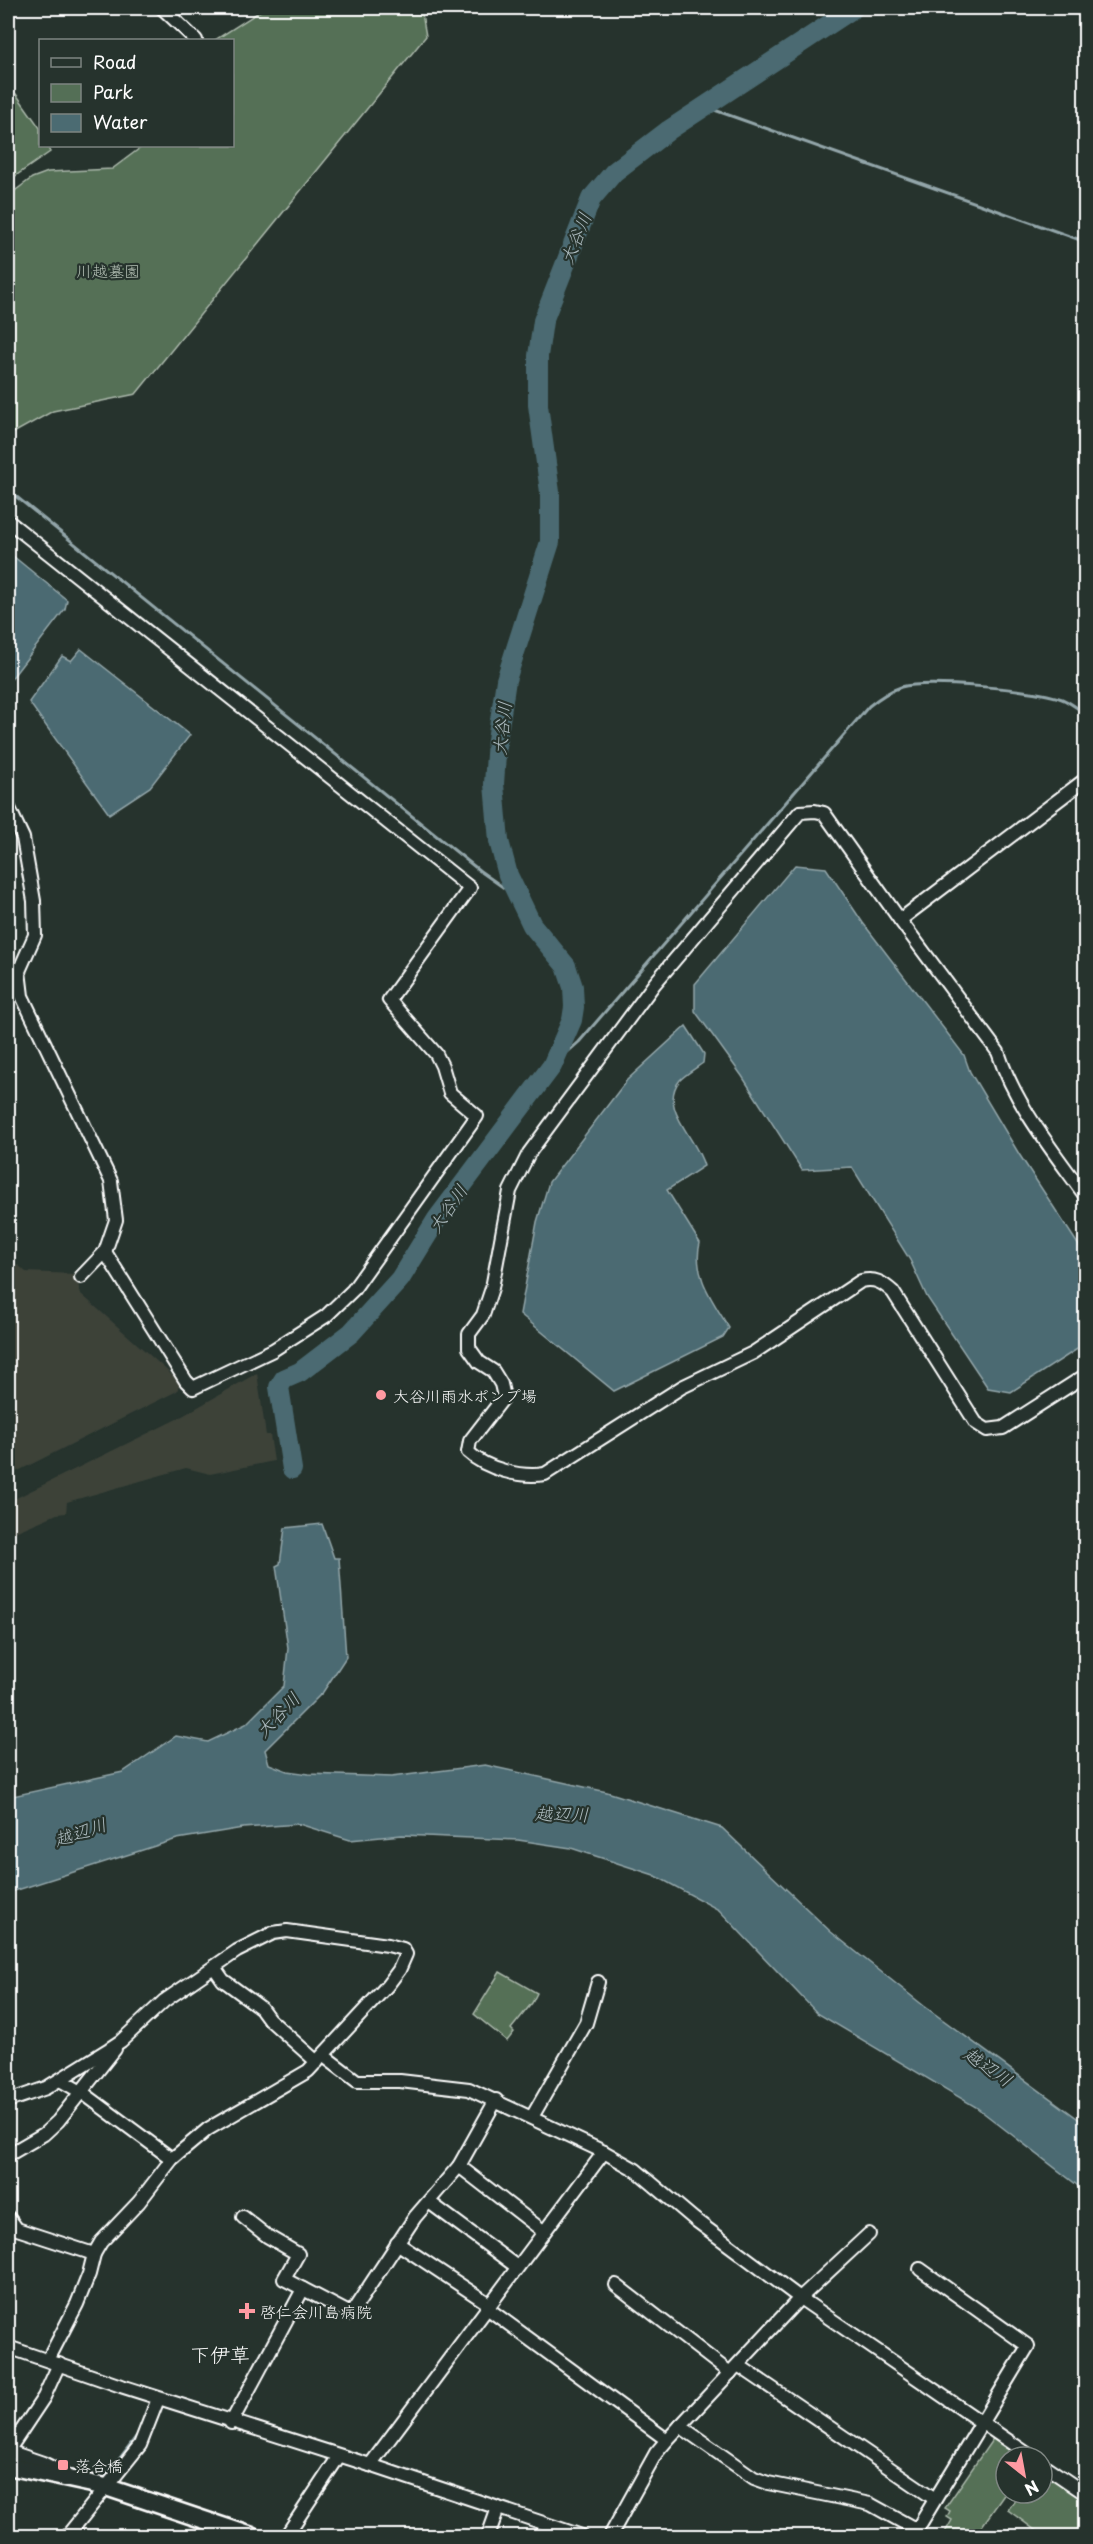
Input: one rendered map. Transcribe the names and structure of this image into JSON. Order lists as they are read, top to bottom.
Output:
{
  "districts": ["下伊草"],
  "water": ["大谷川", "越辺川"],
  "parks": ["川越墓園"],
  "places": {
    "other": ["大谷川雨水ポンプ場"],
    "health": ["啓仁会川島病院"],
    "transit": ["落合橋"]
  },
  "legend": ["Road", "Park", "Water"],
  "north": "bottom right"
}
